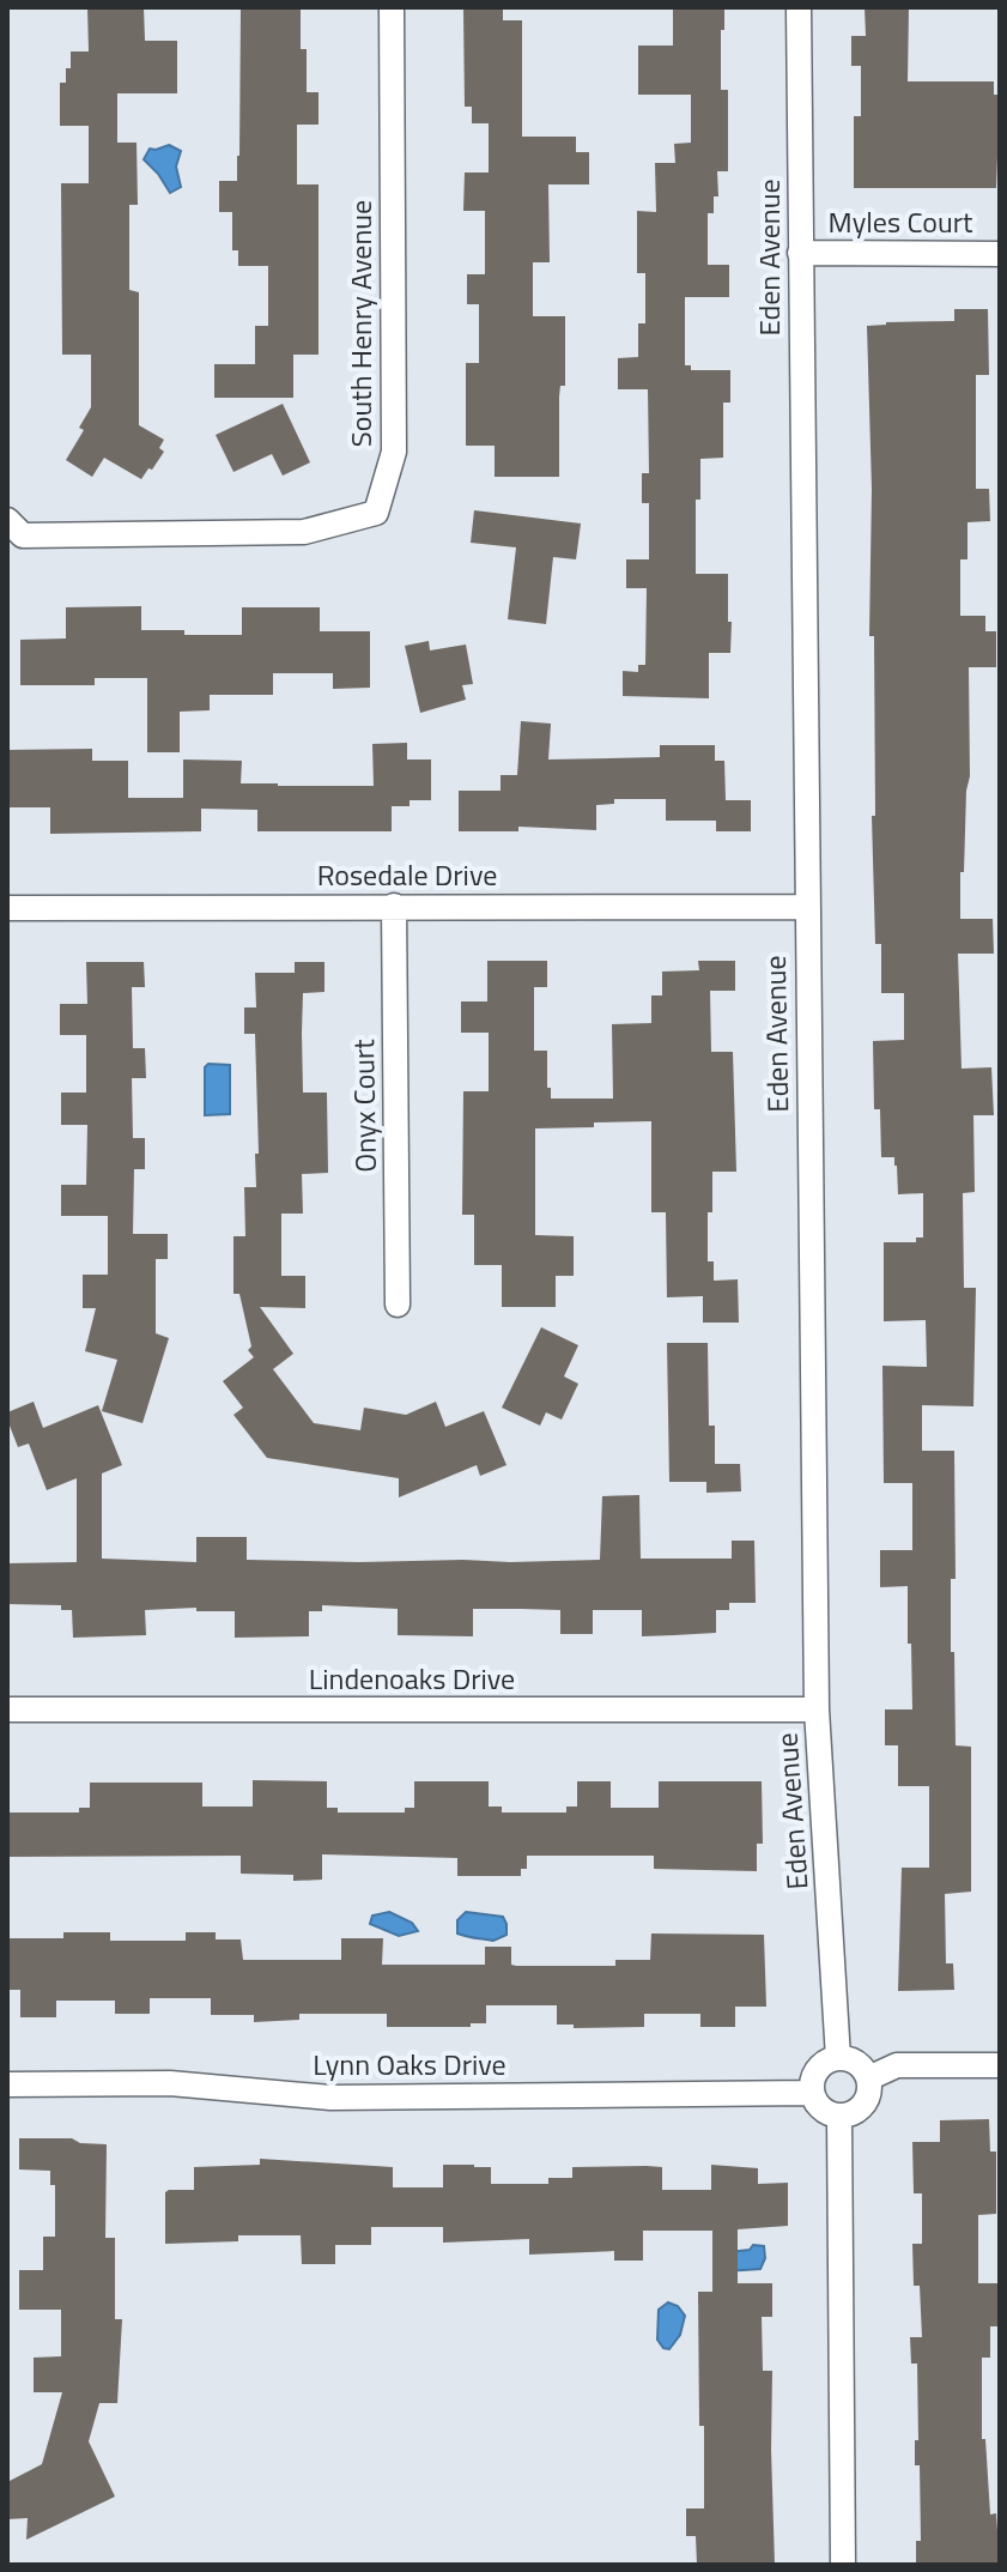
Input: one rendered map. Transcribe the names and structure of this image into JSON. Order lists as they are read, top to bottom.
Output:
{
  "streets": {
    "street": [
      "Myles Court",
      "Eden Avenue",
      "South Henry Avenue",
      "Rosedale Drive",
      "Onyx Court",
      "Lindenoaks Drive",
      "Lynn Oaks Drive"
    ]
  },
  "crossings": [
    ["Myles Court", "Eden Avenue"],
    ["Eden Avenue", "Rosedale Drive"],
    ["Eden Avenue", "Lindenoaks Drive"],
    ["Eden Avenue", "Lynn Oaks Drive"],
    ["Rosedale Drive", "Onyx Court"]
  ]
}
